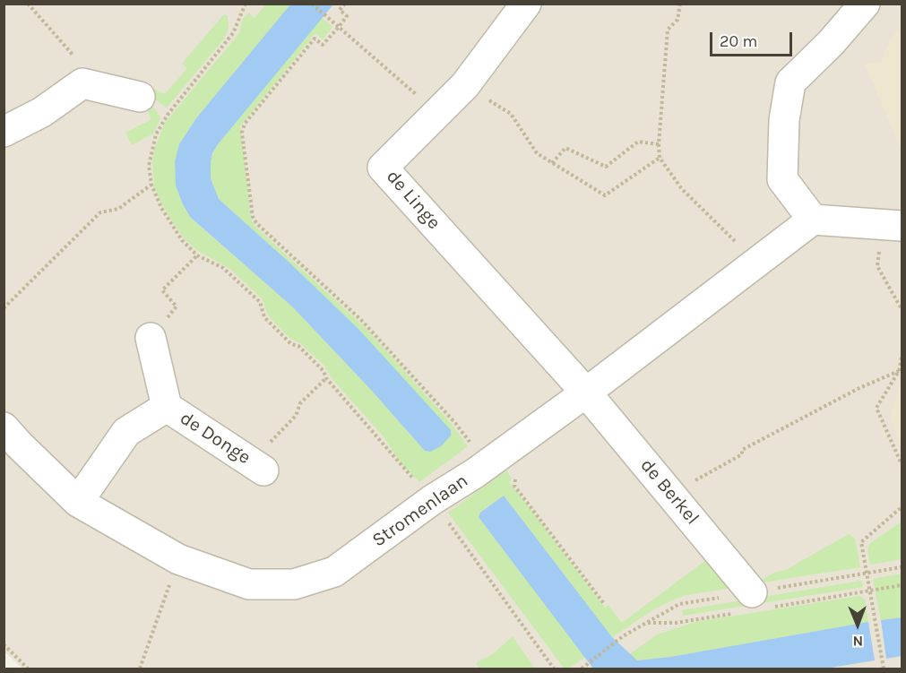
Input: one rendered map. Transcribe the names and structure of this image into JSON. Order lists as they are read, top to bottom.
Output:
{
  "streets": {
    "street": [
      "de Linge",
      "de Donge",
      "de Berkel",
      "Stromenlaan"
    ]
  },
  "crossings": [
    ["de Linge", "de Berkel"],
    ["de Linge", "Stromenlaan"],
    ["de Donge", "Stromenlaan"],
    ["de Berkel", "Stromenlaan"]
  ],
  "scale_bar": "20 m",
  "north": "bottom"
}
